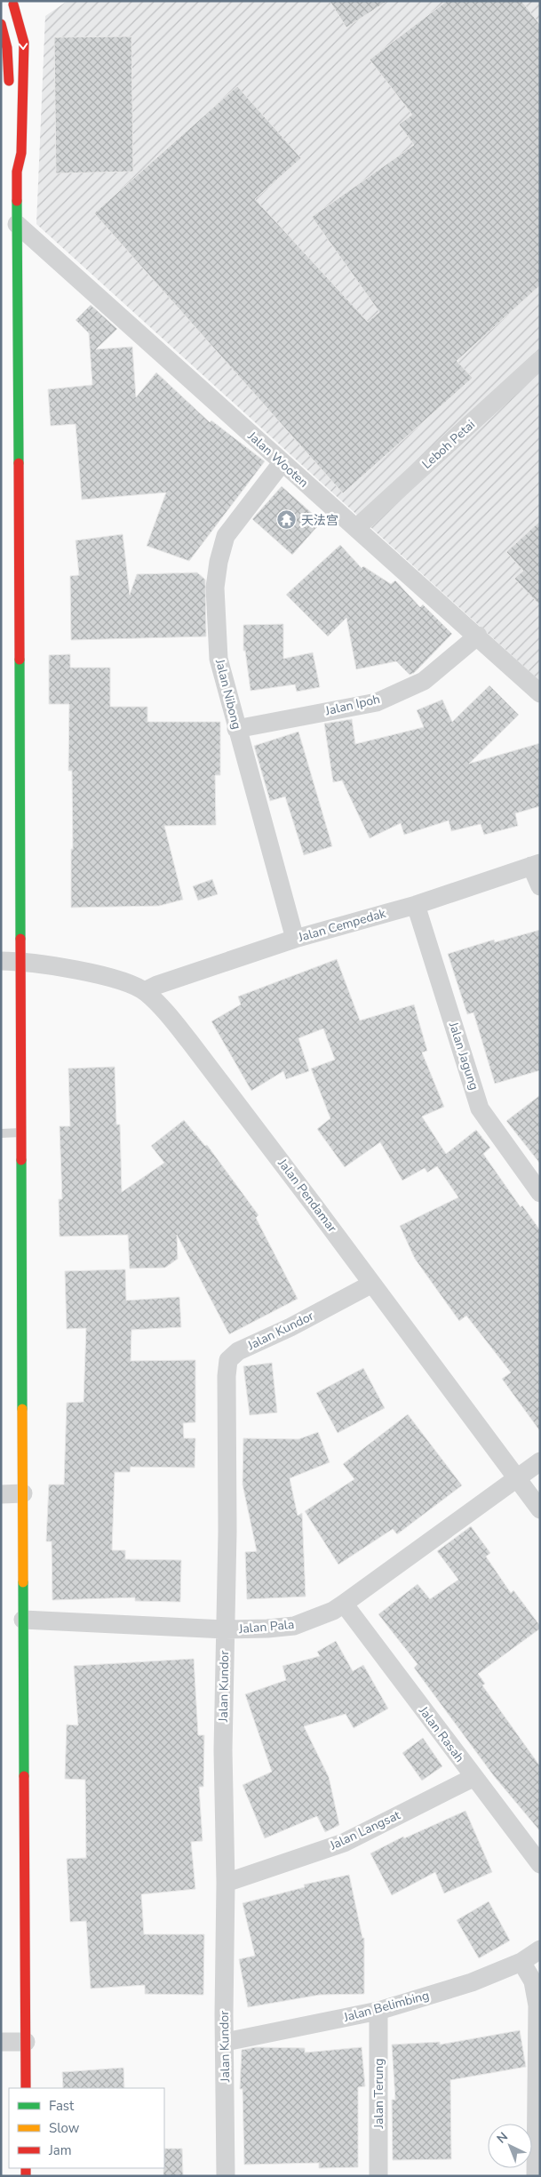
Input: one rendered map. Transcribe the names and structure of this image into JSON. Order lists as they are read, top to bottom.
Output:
{
  "streets": {
    "street": [
      "Leboh Petai",
      "Jalan Wooten",
      "Jalan Nibong",
      "Jalan Ipoh",
      "Jalan Cempedak",
      "Jalan Jagung",
      "Jalan Pendamar",
      "Jalan Kundor",
      "Jalan Pala",
      "Jalan Rasah",
      "Jalan Langsat",
      "Jalan Belimbing",
      "Jalan Terung"
    ]
  },
  "crossings": [
    ["Leboh Petai", "Jalan Wooten"],
    ["Jalan Wooten", "Jalan Nibong"],
    ["Jalan Wooten", "Jalan Ipoh"],
    ["Jalan Nibong", "Jalan Ipoh"],
    ["Jalan Nibong", "Jalan Cempedak"],
    ["Jalan Cempedak", "Jalan Jagung"],
    ["Jalan Cempedak", "Jalan Pendamar"],
    ["Jalan Pendamar", "Jalan Kundor"],
    ["Jalan Pendamar", "Jalan Pala"],
    ["Jalan Kundor", "Jalan Pala"],
    ["Jalan Kundor", "Jalan Langsat"],
    ["Jalan Kundor", "Jalan Belimbing"],
    ["Jalan Pala", "Jalan Rasah"],
    ["Jalan Rasah", "Jalan Langsat"],
    ["Jalan Belimbing", "Jalan Terung"]
  ],
  "places": {
    "temple": ["天法宫"]
  },
  "legend": ["Fast", "Slow", "Jam"],
  "north": "top left"
}
